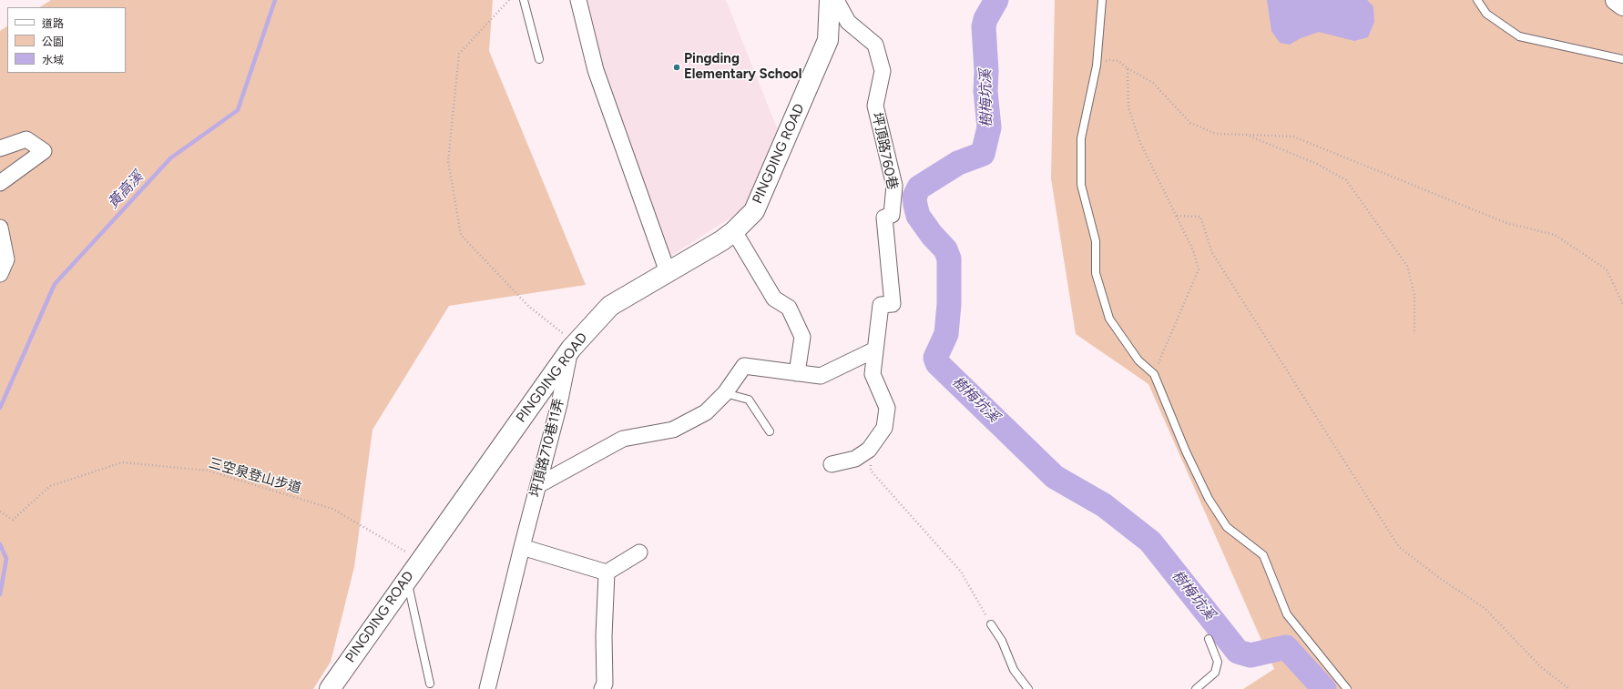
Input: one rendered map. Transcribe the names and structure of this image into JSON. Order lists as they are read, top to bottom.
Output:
{
  "streets": {
    "street": ["坪頂路760巷", "PINGDING ROAD", "坪頂路710巷11弄"],
    "path": ["三空泉登山步道"]
  },
  "crossings": [
    ["PINGDING ROAD", "坪頂路710巷11弄"],
    ["PINGDING ROAD", "三空泉登山步道"]
  ],
  "water": ["樹梅坑溪", "黃高溪"],
  "places": ["Pingding Elementary School"],
  "legend": ["道路", "公園", "水域"]
}
